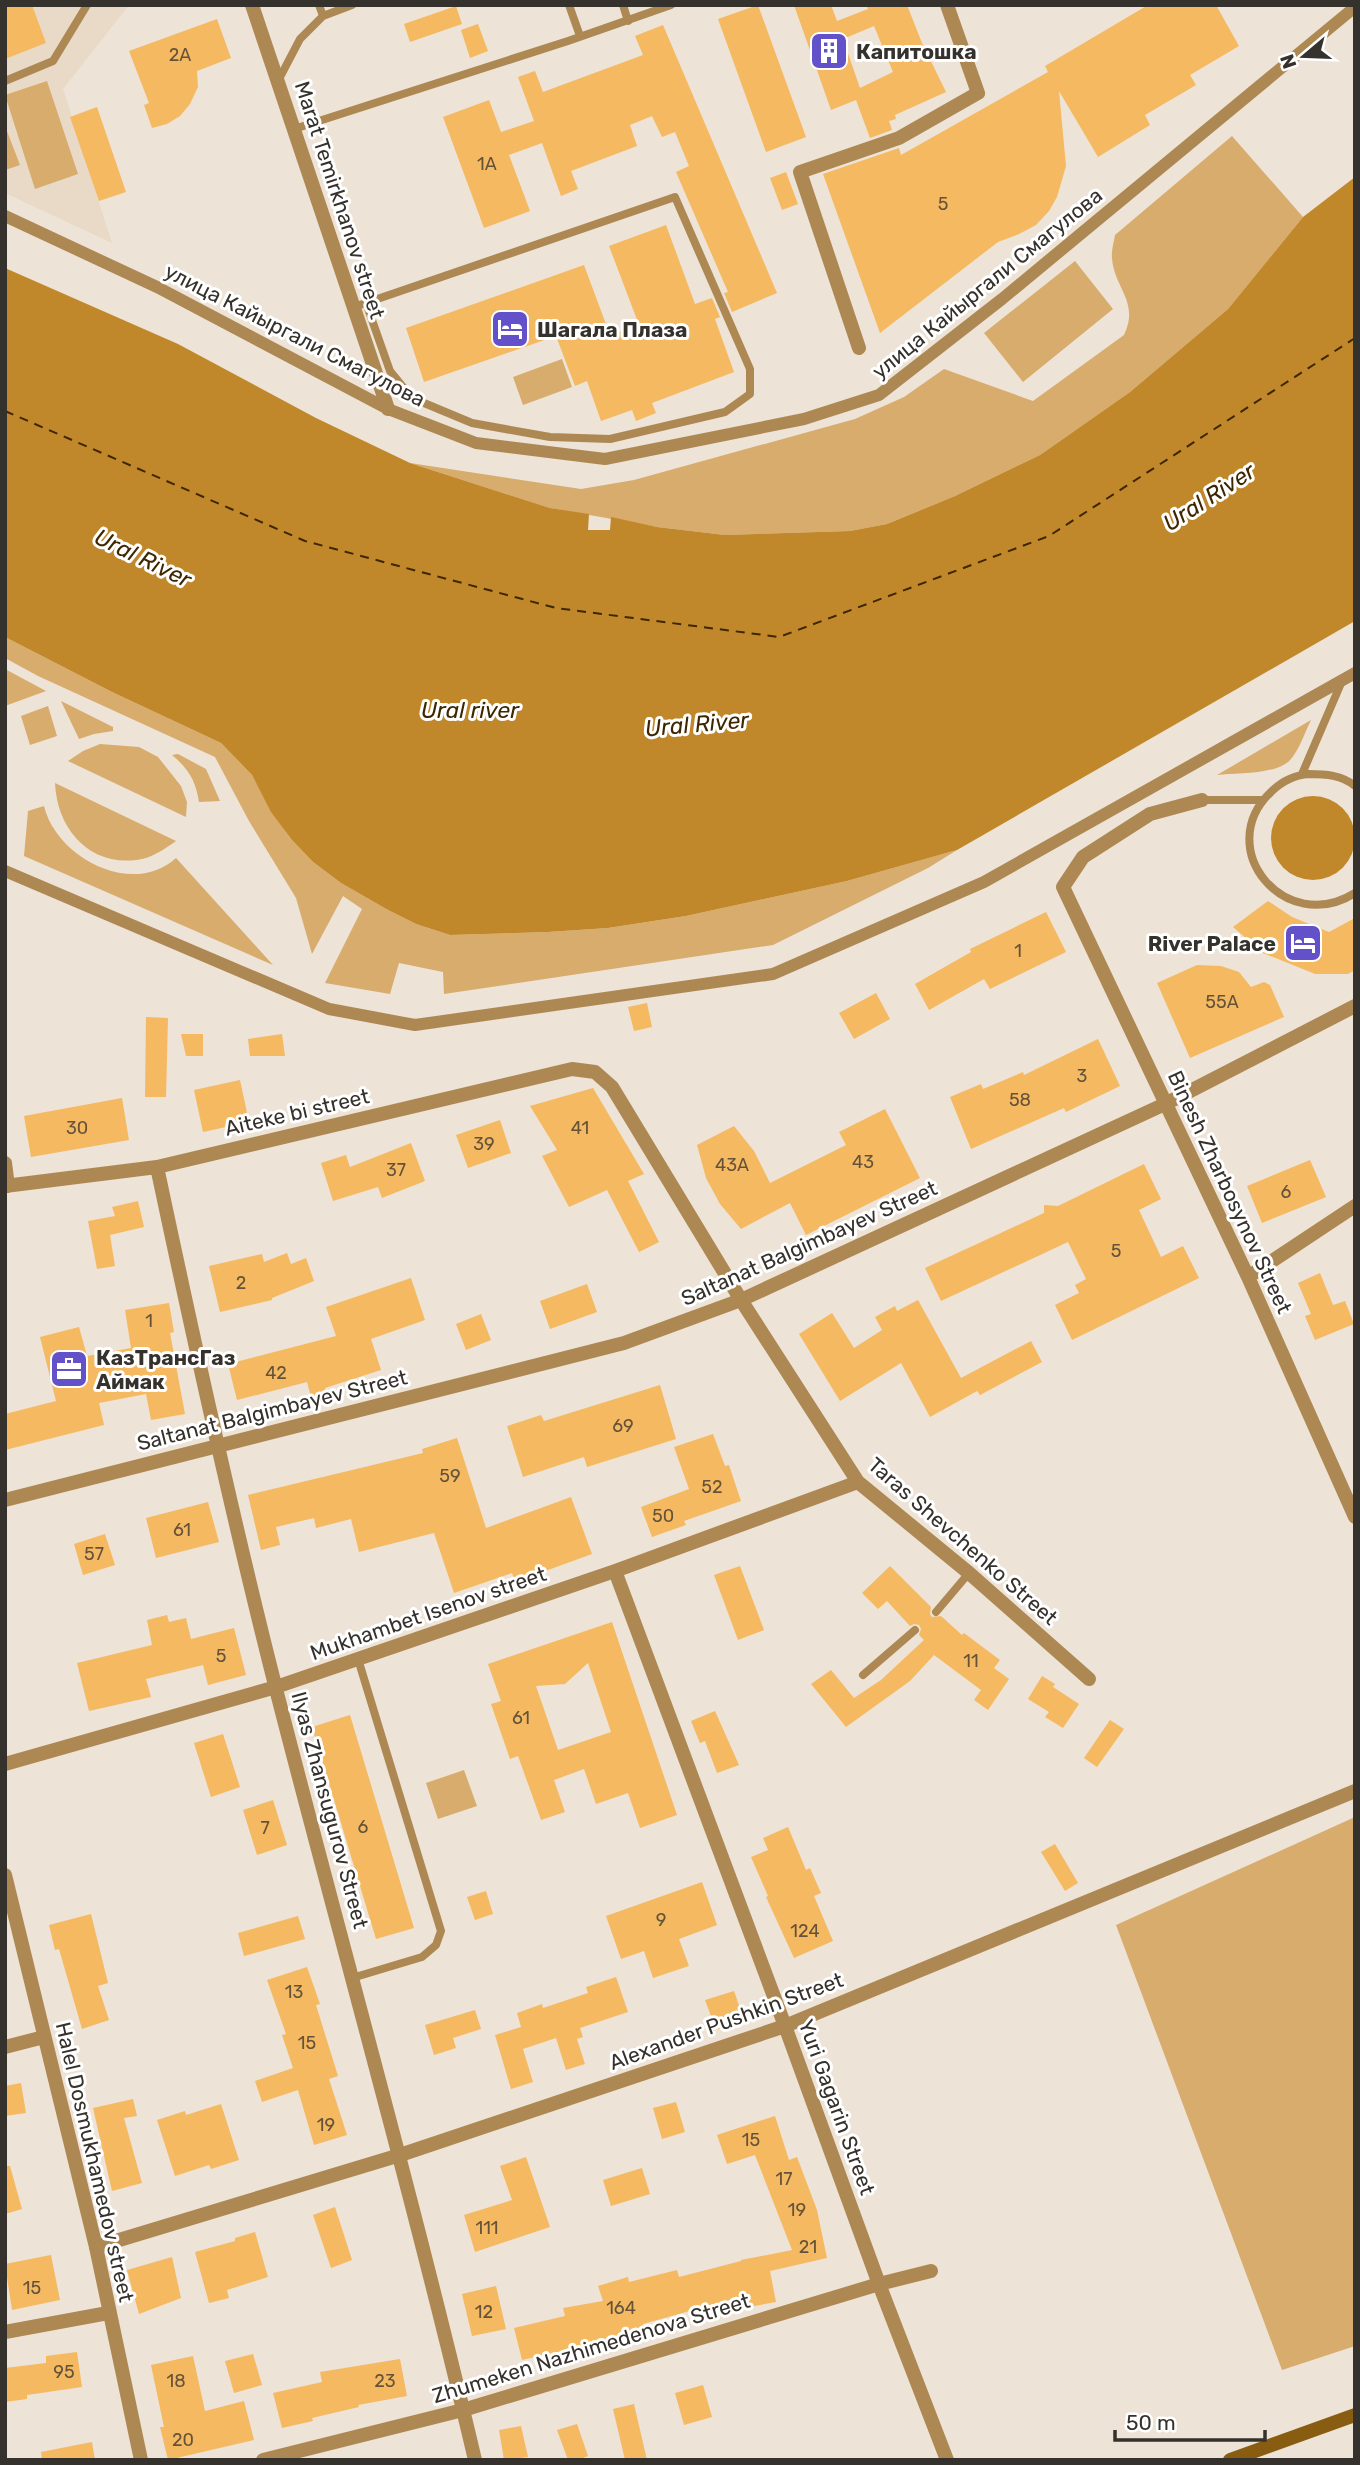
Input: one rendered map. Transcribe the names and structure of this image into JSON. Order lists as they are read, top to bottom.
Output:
{
  "streets": {
    "street": [
      "Marat Temirkhanov street",
      "улица Кайыргали Смагулова",
      "Aiteke bi street",
      "Binesh Zharbosynov Street",
      "Saltanat Balgimbayev Street",
      "Taras Shevchenko Street",
      "Mukhambet Isenov street",
      "Ilyas Zhansugurov Street",
      "Alexander Pushkin Street",
      "Yuri Gagarin Street",
      "Halel Dosmukhamedov street",
      "Zhumeken Nazhimedenova Street"
    ]
  },
  "crossings": [
    ["Marat Temirkhanov street", "улица Кайыргали Смагулова"],
    ["Aiteke bi street", "Taras Shevchenko Street"],
    ["Aiteke bi street", "Ilyas Zhansugurov Street"],
    ["Binesh Zharbosynov Street", "Saltanat Balgimbayev Street"],
    ["Saltanat Balgimbayev Street", "Taras Shevchenko Street"],
    ["Saltanat Balgimbayev Street", "Ilyas Zhansugurov Street"],
    ["Taras Shevchenko Street", "Mukhambet Isenov street"],
    ["Mukhambet Isenov street", "Ilyas Zhansugurov Street"],
    ["Mukhambet Isenov street", "Yuri Gagarin Street"],
    ["Ilyas Zhansugurov Street", "Alexander Pushkin Street"],
    ["Ilyas Zhansugurov Street", "Zhumeken Nazhimedenova Street"],
    ["Alexander Pushkin Street", "Yuri Gagarin Street"],
    ["Alexander Pushkin Street", "Halel Dosmukhamedov street"],
    ["Yuri Gagarin Street", "Zhumeken Nazhimedenova Street"]
  ],
  "water": ["Ural River", "Ural river"],
  "places": {
    "building": ["Капитошка"],
    "hotel": ["Шагала Плаза", "River Palace"],
    "office": ["КазТрансГаз Аймак"]
  },
  "house_numbers": [
    "2А",
    "1А",
    "5",
    "1",
    "55А",
    "3",
    "58",
    "30",
    "41",
    "39",
    "43",
    "43А",
    "37",
    "6",
    "5",
    "2",
    "1",
    "42",
    "69",
    "59",
    "52",
    "50",
    "61",
    "57",
    "5",
    "11",
    "61",
    "6",
    "7",
    "9",
    "124",
    "13",
    "15",
    "19",
    "15",
    "17",
    "19",
    "111",
    "21",
    "15",
    "164",
    "12",
    "95",
    "18",
    "23",
    "20"
  ],
  "scale_bar": "50 m",
  "north": "left"
}
